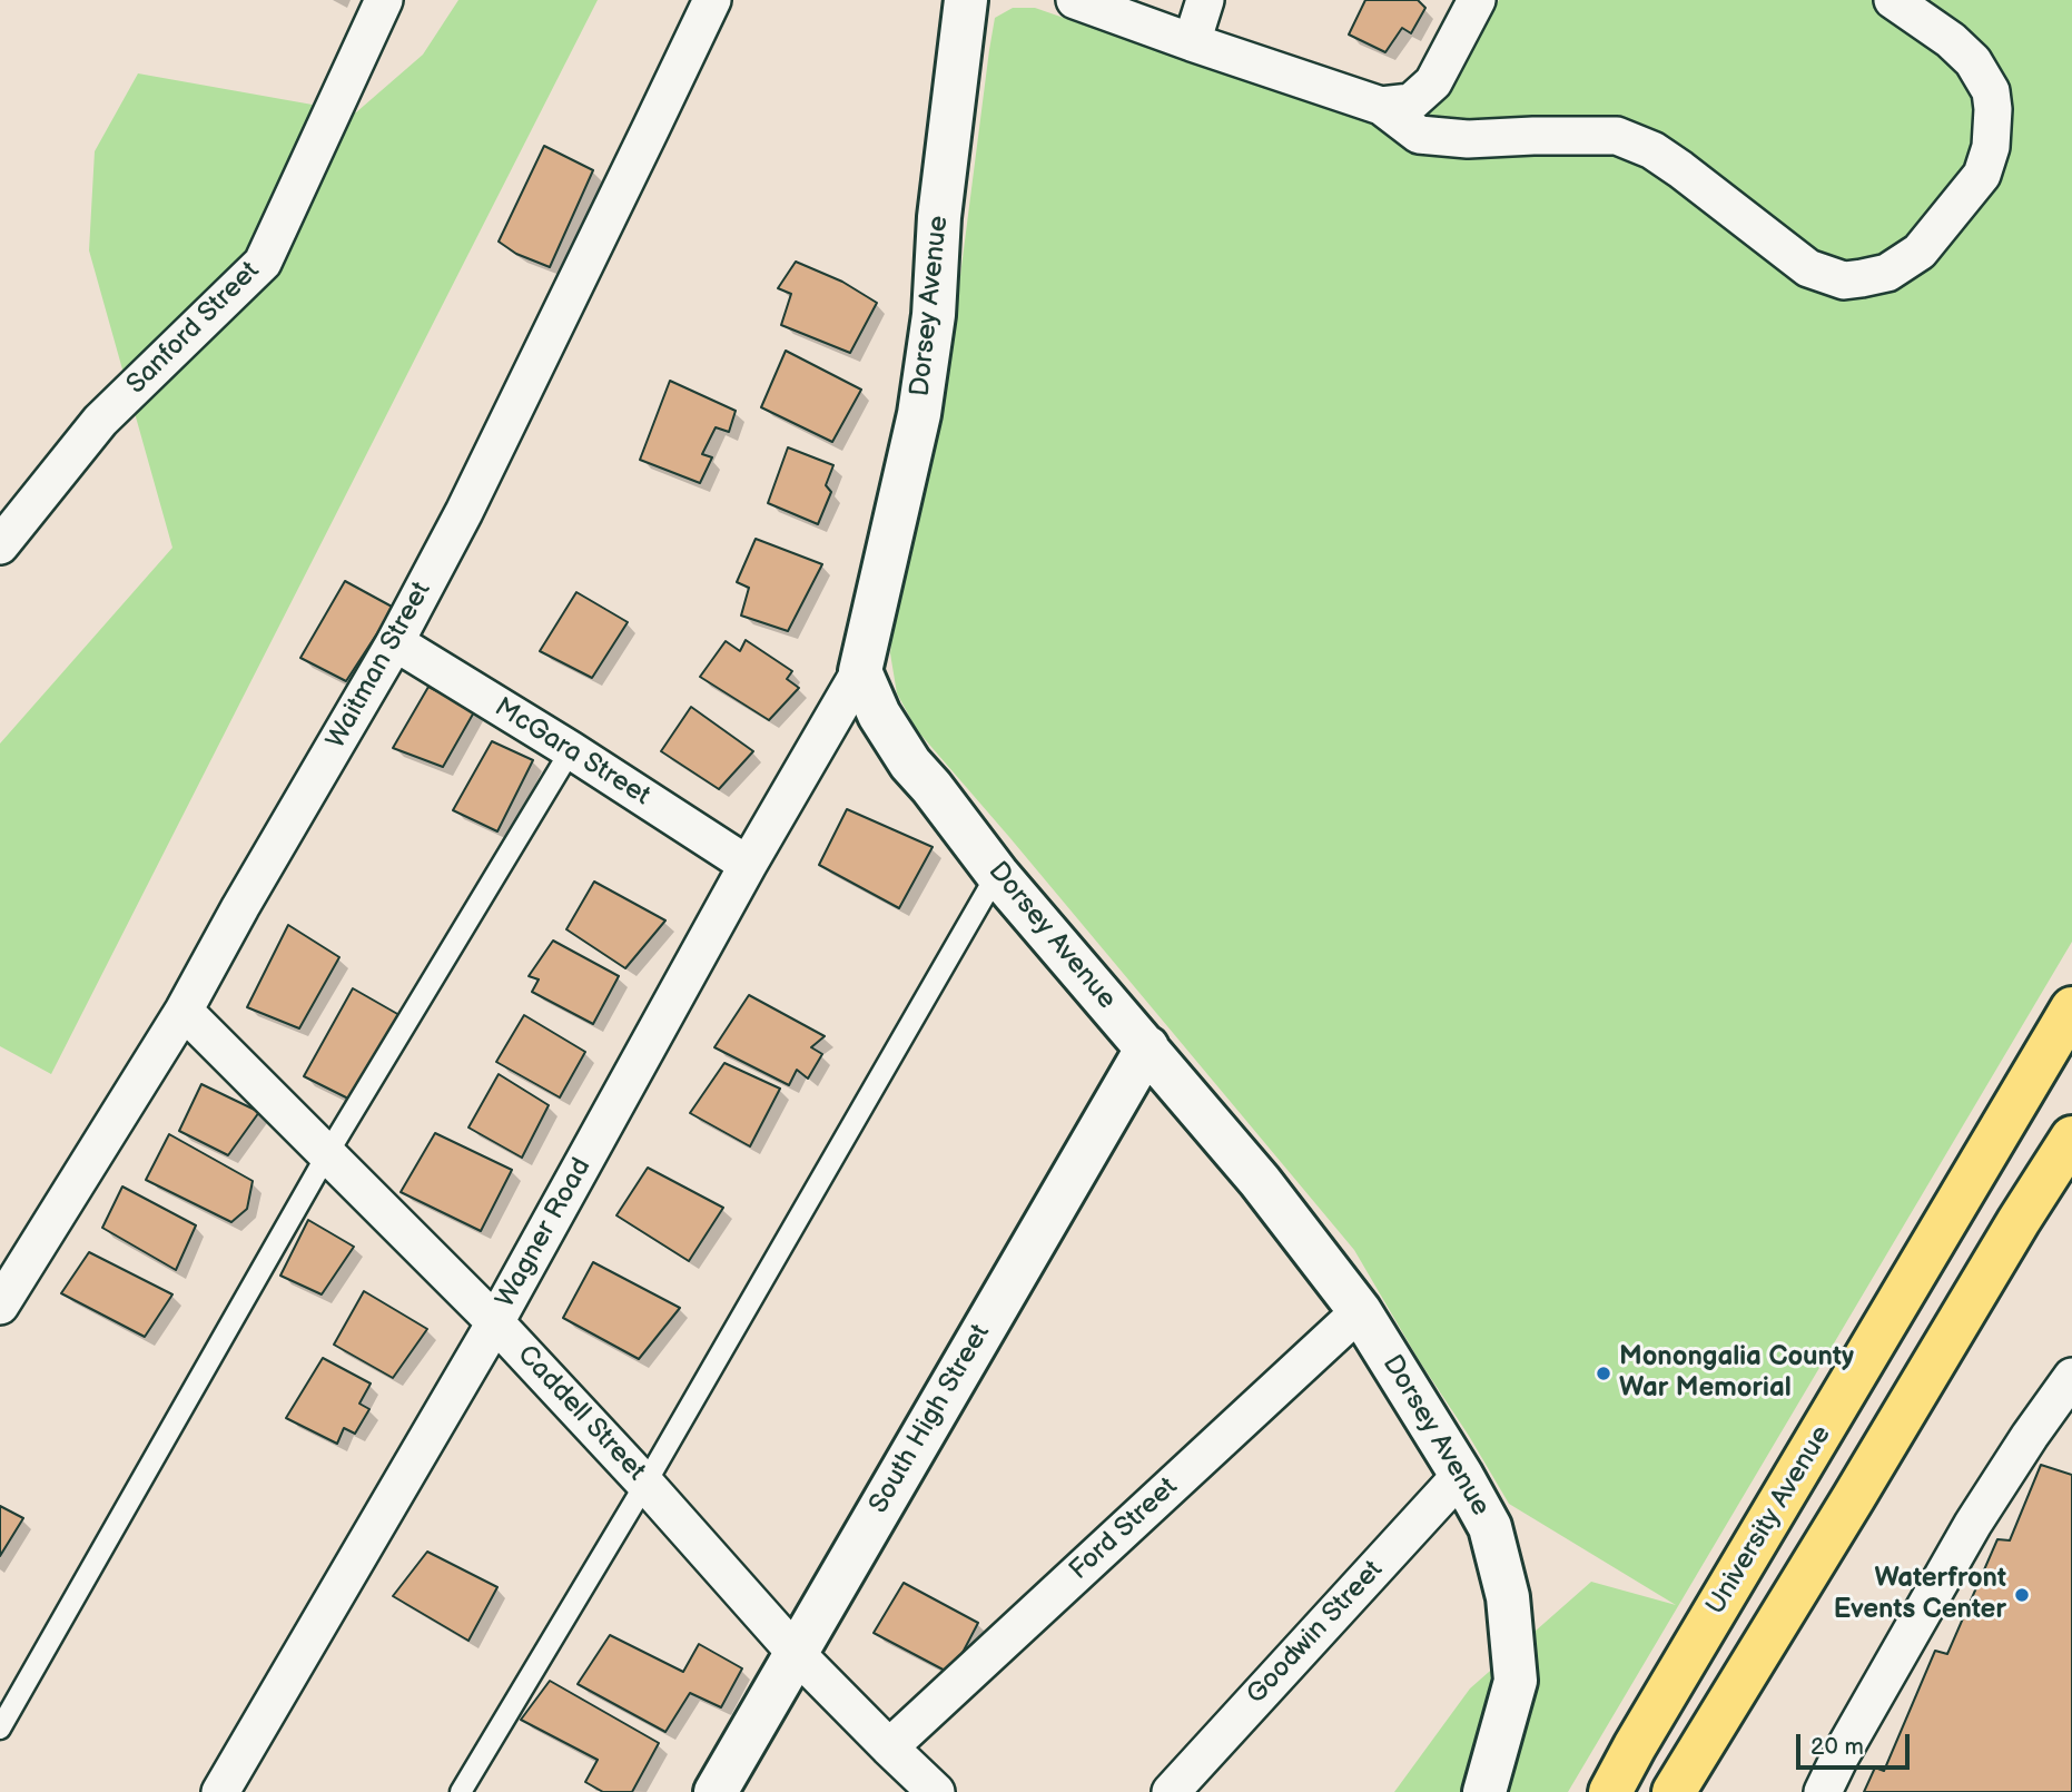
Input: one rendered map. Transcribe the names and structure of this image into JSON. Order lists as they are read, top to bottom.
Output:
{
  "streets": {
    "main road": ["University Avenue"],
    "street": [
      "Dorsey Avenue",
      "Sanford Street",
      "Waitman Street",
      "McGara Street",
      "Wagner Road",
      "Caddell Street",
      "South High Street",
      "Ford Street",
      "Goodwin Street"
    ]
  },
  "crossings": [
    ["Dorsey Avenue", "Wagner Road"],
    ["Dorsey Avenue", "South High Street"],
    ["Dorsey Avenue", "Ford Street"],
    ["Dorsey Avenue", "Goodwin Street"],
    ["Waitman Street", "McGara Street"],
    ["Waitman Street", "Caddell Street"],
    ["McGara Street", "Wagner Road"],
    ["Wagner Road", "Caddell Street"],
    ["Caddell Street", "South High Street"],
    ["Caddell Street", "Ford Street"]
  ],
  "places": ["Monongalia County War Memorial", "Waterfront Events Center"],
  "scale_bar": "20 m"
}
